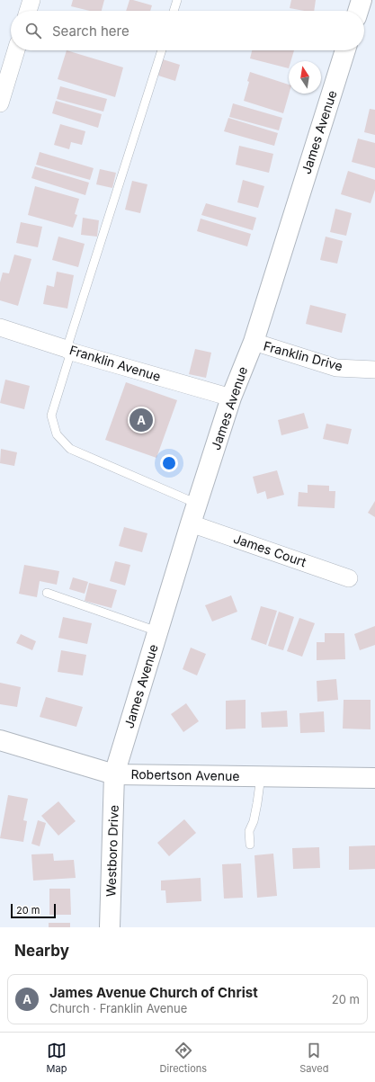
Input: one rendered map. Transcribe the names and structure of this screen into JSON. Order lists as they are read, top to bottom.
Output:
{
  "streets": {
    "street": [
      "James Avenue",
      "Franklin Drive",
      "Franklin Avenue",
      "James Court",
      "Robertson Avenue",
      "Westboro Drive"
    ]
  },
  "crossings": [
    ["James Avenue", "Franklin Drive"],
    ["James Avenue", "Franklin Avenue"],
    ["James Avenue", "James Court"],
    ["James Avenue", "Robertson Avenue"],
    ["James Avenue", "Westboro Drive"],
    ["Robertson Avenue", "Westboro Drive"]
  ],
  "scale_bar": "20 m",
  "north": "top",
  "page": {
    "search": "Search here",
    "pins": "A",
    "scale": "20 m",
    "heading": "Nearby",
    "list": [
      {
        "mark": "A",
        "name": "James Avenue Church of Christ",
        "note": "Church · Franklin Avenue",
        "value": "20 m"
      }
    ],
    "nav": ["Map", "Directions", "Saved"]
  }
}
